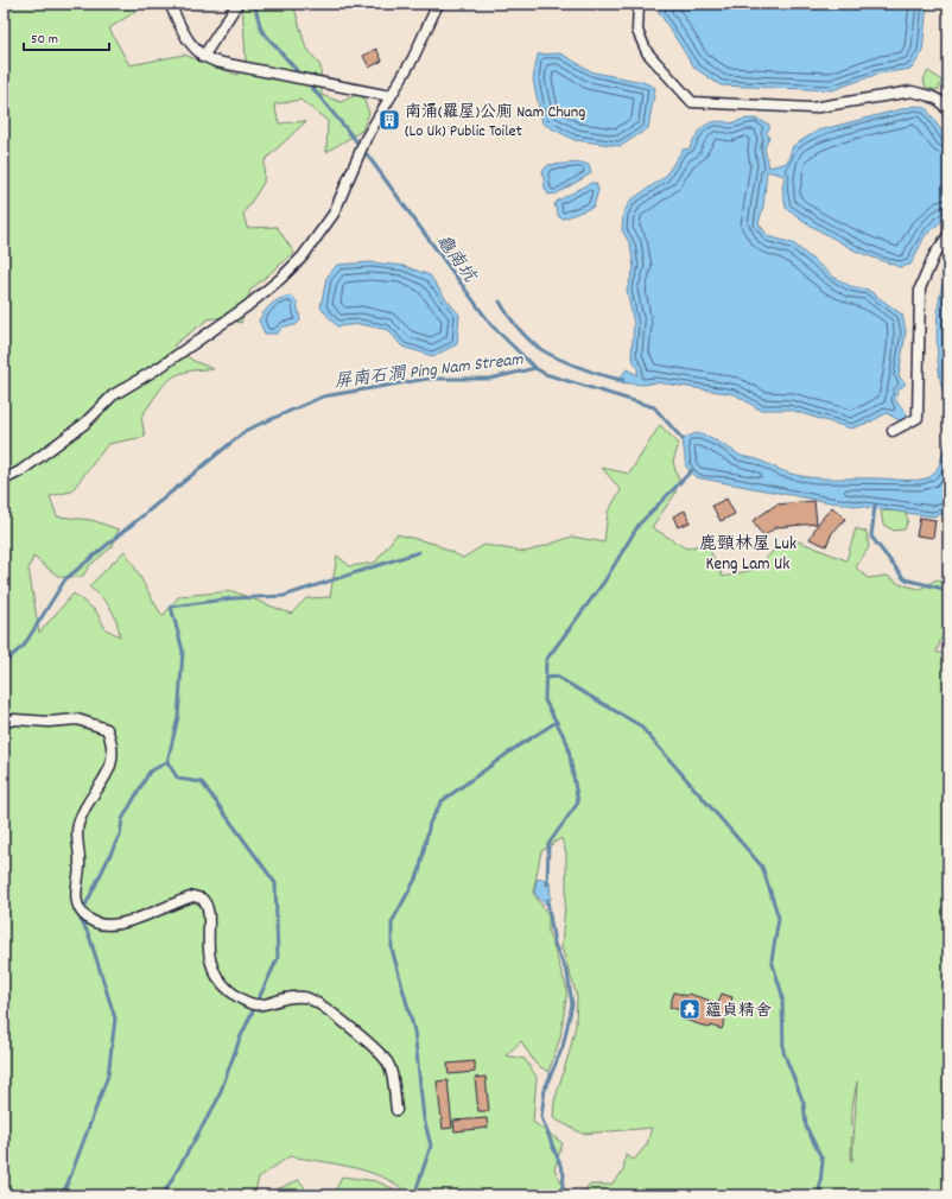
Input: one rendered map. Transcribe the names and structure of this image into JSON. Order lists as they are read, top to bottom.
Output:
{
  "districts": ["鹿頸林屋 Luk Keng Lam Uk"],
  "water": ["龜南坑", "屏南石澗 Ping Nam Stream"],
  "places": {
    "building": ["南涌(羅屋)公廁 Nam Chung (Lo Uk) Public Toilet"],
    "temple": ["蘊貞精舍"]
  },
  "scale_bar": "50 m"
}
